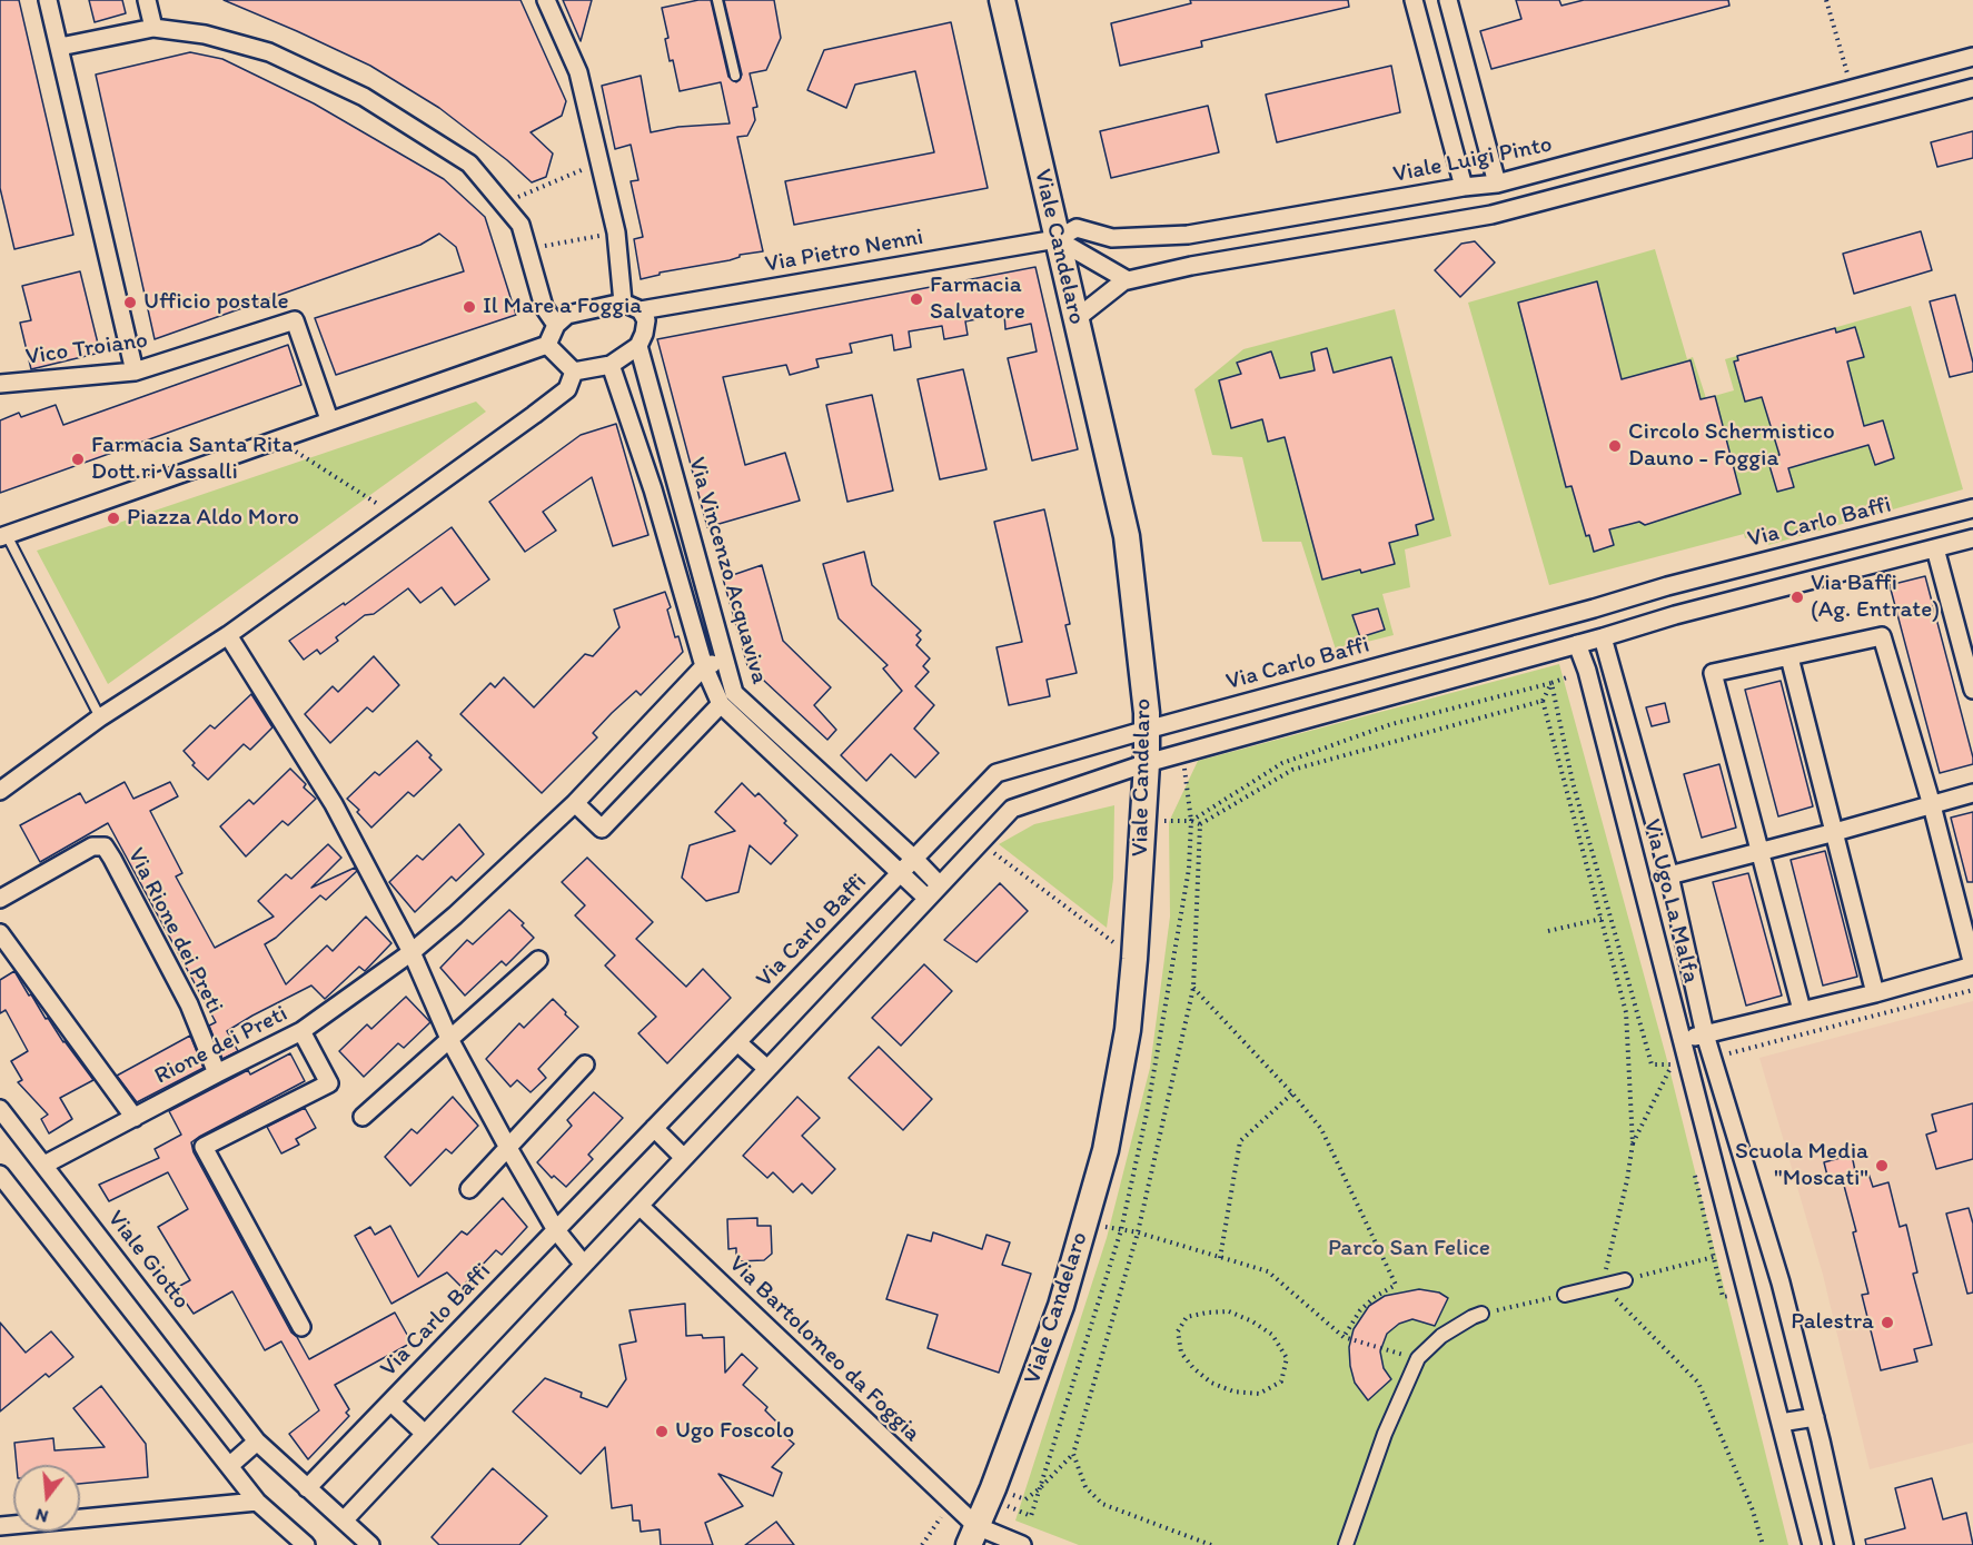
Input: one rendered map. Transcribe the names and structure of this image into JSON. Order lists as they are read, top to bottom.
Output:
{
  "streets": {
    "main road": ["Viale Candelaro"],
    "street": [
      "Viale Luigi Pinto",
      "Via Pietro Nenni",
      "Vico Troiano",
      "Via Carlo Baffi",
      "Via Vincenzo Acquaviva",
      "Via Ugo La Malfa",
      "Via Rione dei Preti",
      "Rione dei Preti",
      "Viale Giotto",
      "Via Bartolomeo da Foggia"
    ]
  },
  "crossings": [
    ["Viale Luigi Pinto", "Viale Candelaro"],
    ["Viale Luigi Pinto", "Via Pietro Nenni"],
    ["Viale Candelaro", "Via Pietro Nenni"],
    ["Viale Candelaro", "Via Carlo Baffi"],
    ["Viale Candelaro", "Via Bartolomeo da Foggia"],
    ["Via Pietro Nenni", "Via Vincenzo Acquaviva"],
    ["Via Carlo Baffi", "Via Vincenzo Acquaviva"],
    ["Via Carlo Baffi", "Viale Giotto"],
    ["Via Vincenzo Acquaviva", "Rione dei Preti"],
    ["Via Rione dei Preti", "Rione dei Preti"],
    ["Rione dei Preti", "Viale Giotto"]
  ],
  "parks": ["Parco San Felice"],
  "places": [
    "Farmacia Salvatore",
    "Ufficio postale",
    "Il Mare a Foggia",
    "Circolo Schermistico Dauno - Foggia",
    "Farmacia Santa Rita Dott.ri Vassalli",
    "Piazza Aldo Moro",
    "Via Baffi (Ag. Entrate)",
    "Scuola Media \"Moscati\"",
    "Palestra",
    "Ugo Foscolo"
  ],
  "north": "bottom"
}
